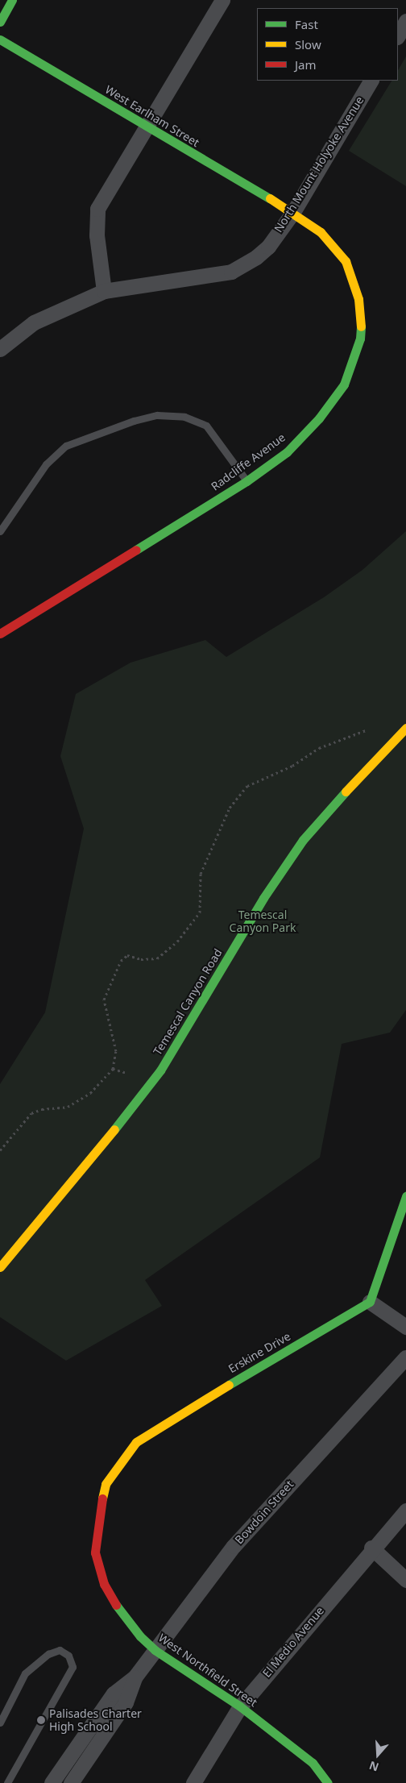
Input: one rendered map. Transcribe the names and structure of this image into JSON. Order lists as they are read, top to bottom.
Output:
{
  "streets": {
    "street": [
      "West Earlham Street",
      "North Mount Holyoke Avenue",
      "Radcliffe Avenue",
      "Temescal Canyon Road",
      "Erskine Drive",
      "Bowdoin Street",
      "El Medio Avenue",
      "West Northfield Street"
    ]
  },
  "crossings": [
    ["West Earlham Street", "North Mount Holyoke Avenue"],
    ["West Earlham Street", "Radcliffe Avenue"],
    ["North Mount Holyoke Avenue", "Radcliffe Avenue"],
    ["Erskine Drive", "West Northfield Street"],
    ["Bowdoin Street", "West Northfield Street"],
    ["El Medio Avenue", "West Northfield Street"]
  ],
  "parks": ["Temescal Canyon Park"],
  "places": ["Palisades Charter High School"],
  "legend": ["Fast", "Slow", "Jam"],
  "north": "bottom"
}
